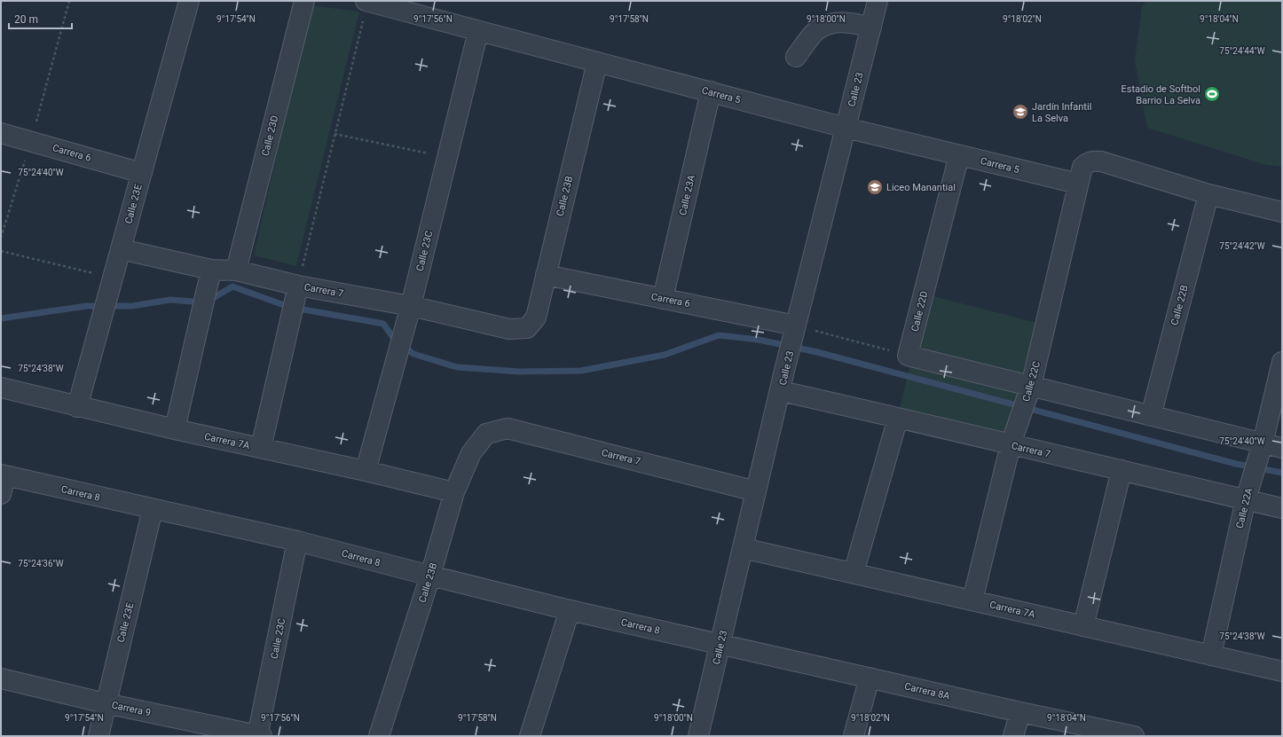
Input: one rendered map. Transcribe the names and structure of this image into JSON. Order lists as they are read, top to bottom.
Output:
{
  "streets": {
    "street": [
      "Calle 23",
      "Carrera 5",
      "Calle 23D",
      "Carrera 6",
      "Calle 23A",
      "Calle 23B",
      "Calle 23E",
      "Calle 23C",
      "Carrera 7",
      "Calle 22B",
      "Calle 22D",
      "Calle 22C",
      "Carrera 7A",
      "Carrera 8",
      "Calle 22A",
      "Carrera 8A",
      "Carrera 9"
    ]
  },
  "crossings": [
    ["Calle 23", "Carrera 5"],
    ["Calle 23", "Carrera 6"],
    ["Calle 23", "Carrera 7"],
    ["Calle 23", "Carrera 7A"],
    ["Calle 23", "Carrera 8"],
    ["Calle 23", "Carrera 8A"],
    ["Carrera 5", "Calle 23A"],
    ["Carrera 5", "Calle 23B"],
    ["Carrera 5", "Calle 23C"],
    ["Carrera 5", "Calle 22D"],
    ["Carrera 5", "Calle 22C"],
    ["Calle 23D", "Carrera 7"],
    ["Carrera 6", "Calle 23A"],
    ["Carrera 6", "Calle 23B"],
    ["Carrera 6", "Calle 23E"],
    ["Calle 23B", "Carrera 7"],
    ["Calle 23B", "Carrera 7A"],
    ["Calle 23B", "Carrera 8"],
    ["Calle 23E", "Carrera 7"],
    ["Calle 23E", "Carrera 7A"],
    ["Calle 23E", "Carrera 8"],
    ["Calle 23E", "Carrera 9"],
    ["Calle 23C", "Carrera 7"],
    ["Calle 23C", "Carrera 7A"],
    ["Calle 23C", "Carrera 8"],
    ["Calle 23C", "Carrera 9"],
    ["Carrera 7", "Calle 22C"],
    ["Carrera 7", "Calle 22A"],
    ["Calle 22B", "Calle 22C"],
    ["Calle 22C", "Carrera 7A"],
    ["Carrera 7A", "Calle 22A"],
    ["Carrera 8", "Carrera 8A"]
  ],
  "places": {
    "sports": ["Estadio de Softbol Barrio La Selva"],
    "school or university": ["Jardín Infantil La Selva", "Liceo Manantial"]
  },
  "scale_bar": "20 m",
  "coordinates": [
    "9°17'54\"N",
    "9°17'56\"N",
    "9°17'58\"N",
    "9°18'00\"N",
    "9°18'02\"N",
    "9°18'04\"N",
    "75°24'44\"W",
    "75°24'40\"W",
    "75°24'42\"W",
    "75°24'38\"W",
    "75°24'36\"W"
  ]
}
